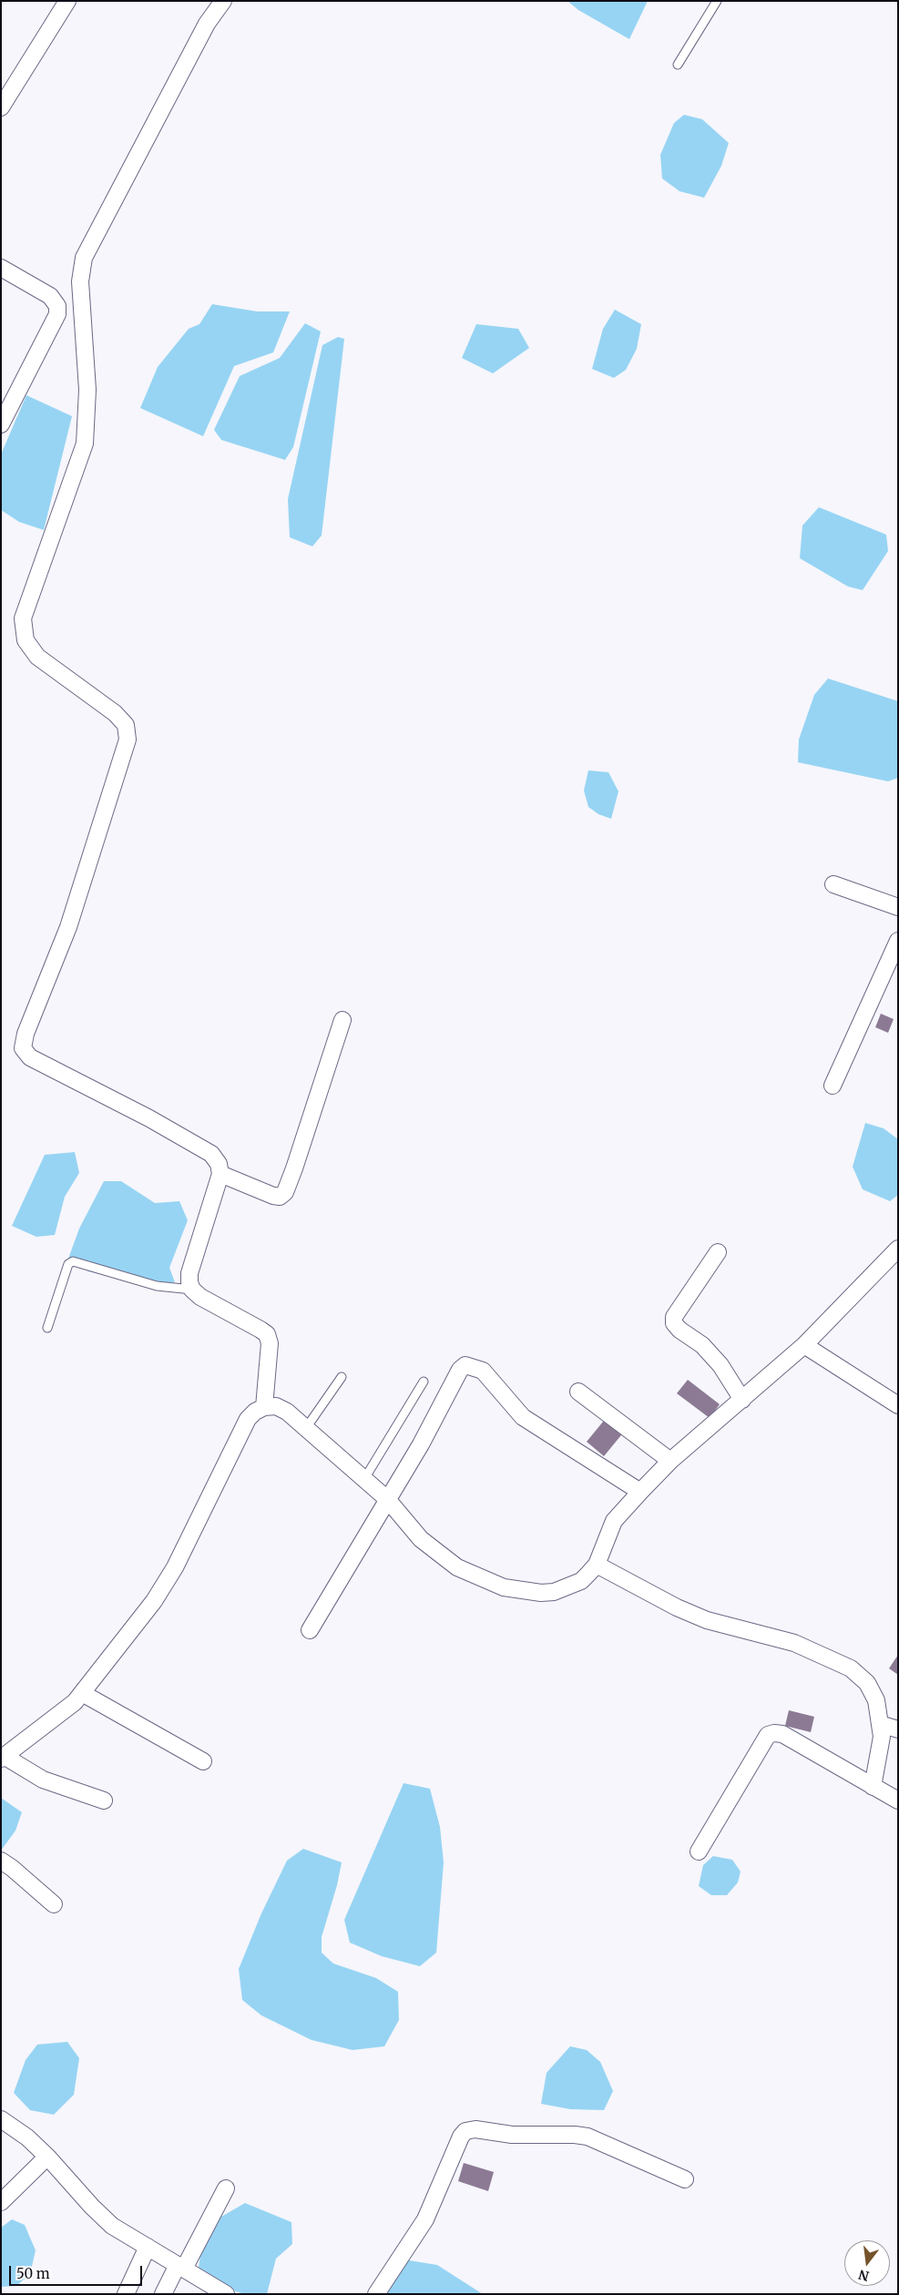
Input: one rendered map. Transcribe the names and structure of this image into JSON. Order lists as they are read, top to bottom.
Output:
{
  "scale_bar": "50 m",
  "north": "bottom"
}
